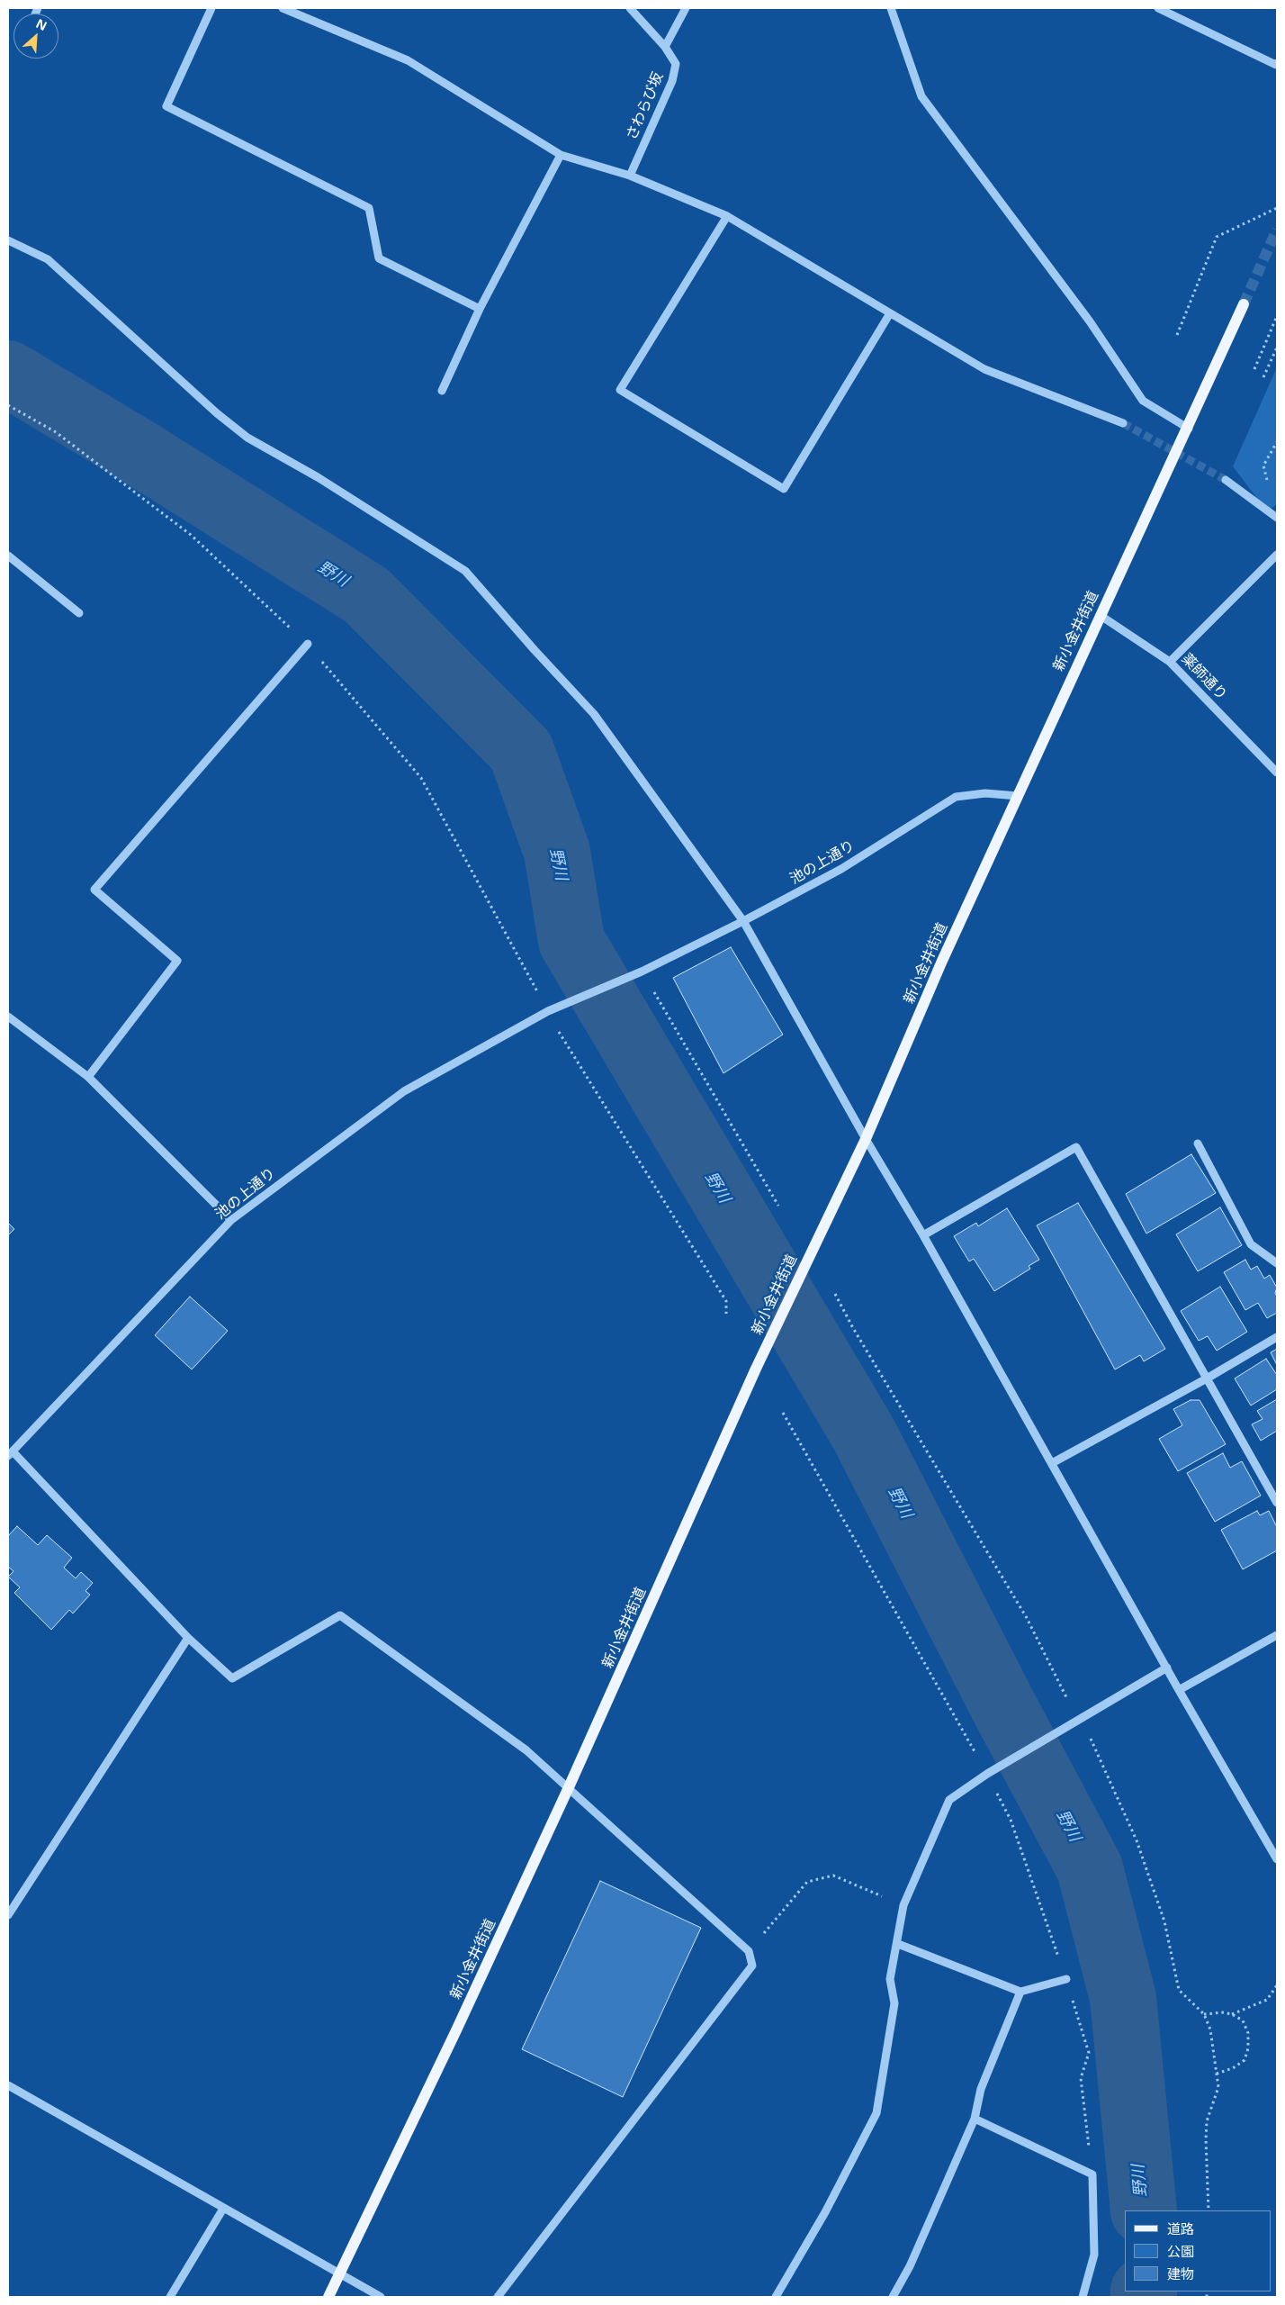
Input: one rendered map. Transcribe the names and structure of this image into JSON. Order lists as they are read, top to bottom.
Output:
{
  "streets": {
    "main road": ["新小金井街道"],
    "street": ["さわらび坂", "薬師通り", "池の上通り"]
  },
  "crossings": [
    ["新小金井街道", "薬師通り"],
    ["新小金井街道", "池の上通り"]
  ],
  "water": ["野川"],
  "legend": ["道路", "公園", "建物"],
  "north": "top right"
}
